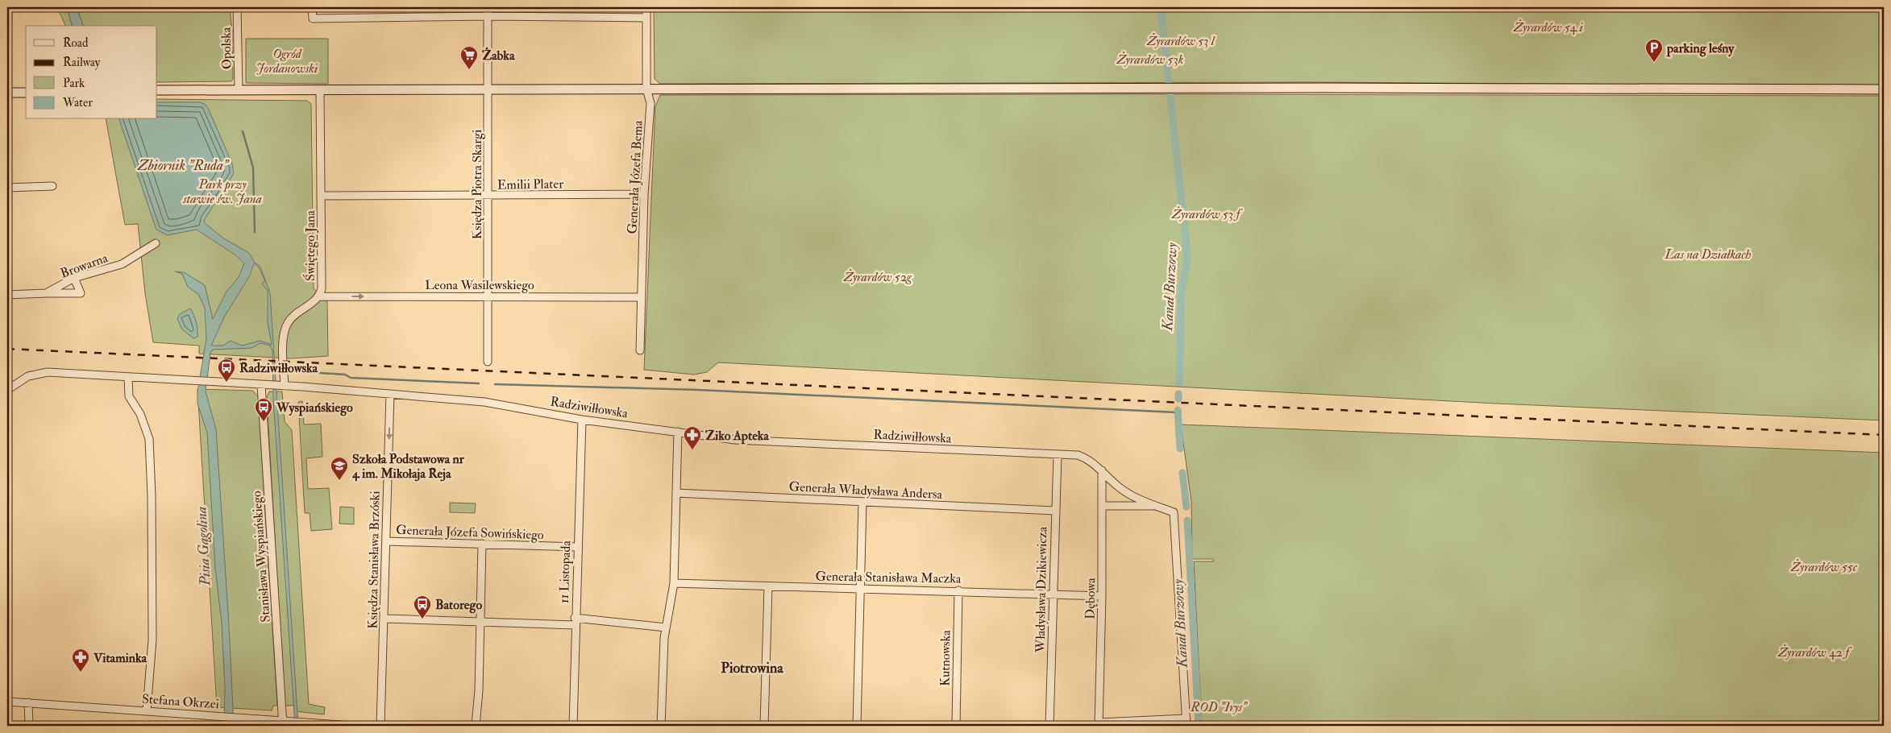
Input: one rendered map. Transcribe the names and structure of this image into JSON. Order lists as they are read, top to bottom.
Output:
{
  "streets": {
    "street": [
      "Opolska",
      "Generała Józefa Bema",
      "Emilii Plater",
      "Księdza Piotra Skargi",
      "Świętego Jana",
      "Browarna",
      "Leona Wasilewskiego",
      "Radziwiłłowska",
      "Generała Władysława Andersa",
      "Generała Józefa Sowińskiego",
      "Stanisława Wyspiańskiego",
      "Księdza Stanisława Brzóski",
      "11 Listopada",
      "Generała Stanisława Maczka",
      "Władysława Dzikiewicza",
      "Dębowa",
      "Kutnowska",
      "Stefana Okrzei"
    ]
  },
  "crossings": [
    ["Generała Józefa Bema", "Emilii Plater"],
    ["Generała Józefa Bema", "Leona Wasilewskiego"],
    ["Emilii Plater", "Księdza Piotra Skargi"],
    ["Emilii Plater", "Świętego Jana"],
    ["Księdza Piotra Skargi", "Leona Wasilewskiego"],
    ["Świętego Jana", "Leona Wasilewskiego"],
    ["Świętego Jana", "Radziwiłłowska"],
    ["Radziwiłłowska", "Stanisława Wyspiańskiego"],
    ["Radziwiłłowska", "Księdza Stanisława Brzóski"],
    ["Radziwiłłowska", "11 Listopada"],
    ["Radziwiłłowska", "Władysława Dzikiewicza"],
    ["Radziwiłłowska", "Dębowa"],
    ["Generała Władysława Andersa", "Władysława Dzikiewicza"],
    ["Generała Józefa Sowińskiego", "Księdza Stanisława Brzóski"],
    ["Generała Józefa Sowińskiego", "11 Listopada"],
    ["Stanisława Wyspiańskiego", "Stefana Okrzei"],
    ["Generała Stanisława Maczka", "Władysława Dzikiewicza"],
    ["Generała Stanisława Maczka", "Dębowa"],
    ["Generała Stanisława Maczka", "Kutnowska"]
  ],
  "one_way": ["Leona Wasilewskiego", "Księdza Stanisława Brzóski"],
  "districts": ["Piotrowina"],
  "water": ["Zbiornik \"Ruda\"", "Kanał Burzowy", "Pisia Gągolina"],
  "parks": [
    "Żyrardów 54 i",
    "Żyrardów 53 l",
    "Ogród Jordanowski",
    "Żyrardów 53k",
    "Park przy stawie św. Jana",
    "Żyrardów 53 f",
    "Las na Działkach",
    "Żyrardów 52g",
    "Żyrardów 55c",
    "Żyrardów 42 f",
    "ROD \"Irys\""
  ],
  "places": {
    "parking": ["parking leśny"],
    "supermarket": ["Żabka"],
    "bus stop": ["Radziwiłłowska", "Wyspiańskiego", "Batorego"],
    "pharmacy": ["Ziko Apteka", "Vitaminka"],
    "school or university": ["Szkoła Podstawowa nr 4 im. Mikołaja Reja"]
  },
  "legend": [
    "Road",
    "Railway",
    "Park",
    "Water"
  ]
}
